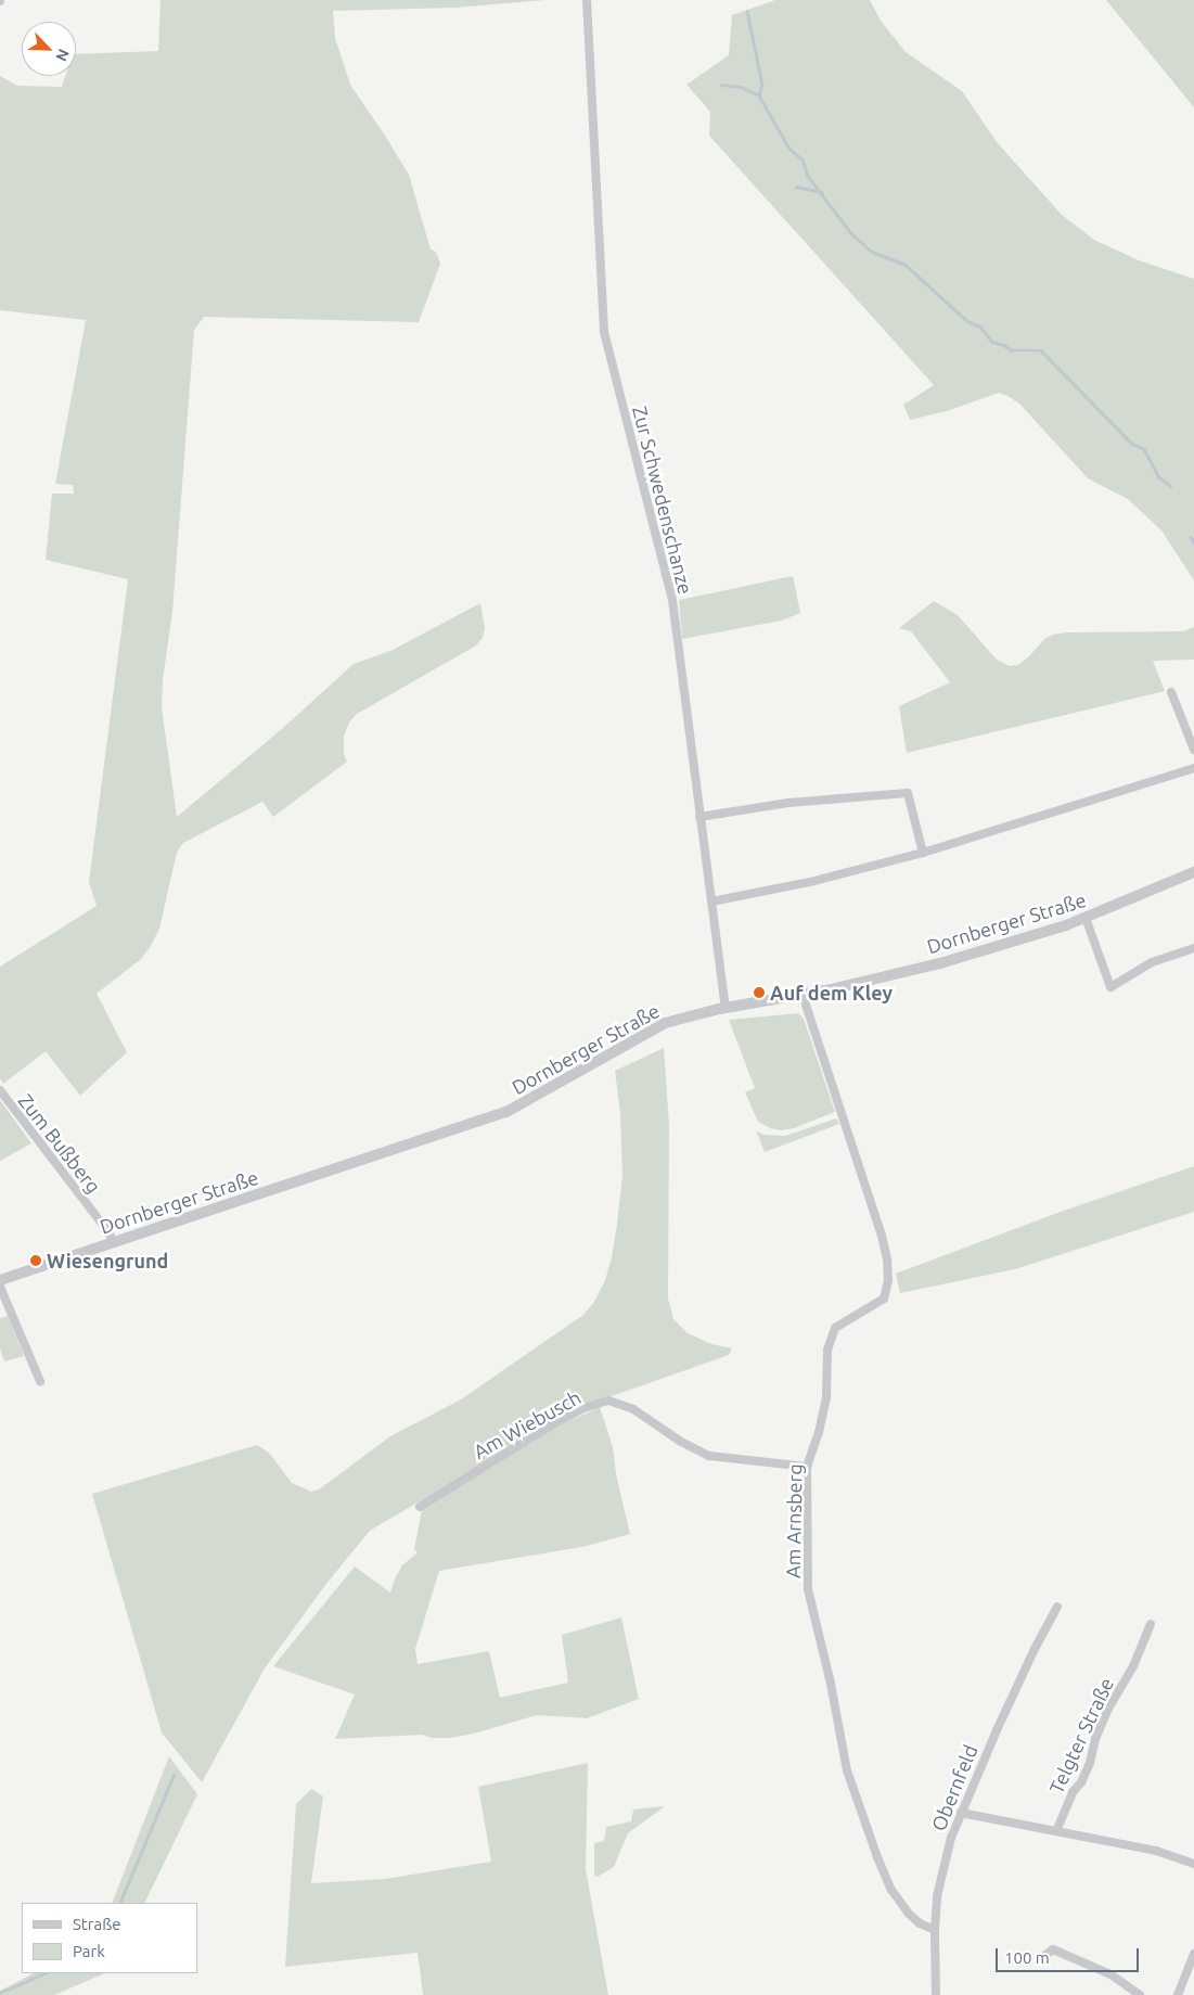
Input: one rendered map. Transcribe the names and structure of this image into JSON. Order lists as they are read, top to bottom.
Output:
{
  "streets": {
    "street": [
      "Zur Schwedenschanze",
      "Dornberger Straße",
      "Zum Bußberg",
      "Am Wiebusch",
      "Am Arnsberg",
      "Telgter Straße",
      "Obernfeld"
    ]
  },
  "crossings": [
    ["Zur Schwedenschanze", "Dornberger Straße"],
    ["Dornberger Straße", "Zum Bußberg"],
    ["Dornberger Straße", "Am Arnsberg"],
    ["Am Wiebusch", "Am Arnsberg"],
    ["Am Arnsberg", "Obernfeld"]
  ],
  "places": ["Auf dem Kley", "Wiesengrund"],
  "legend": ["Straße", "Park"],
  "scale_bar": "100 m",
  "north": "bottom right"
}
